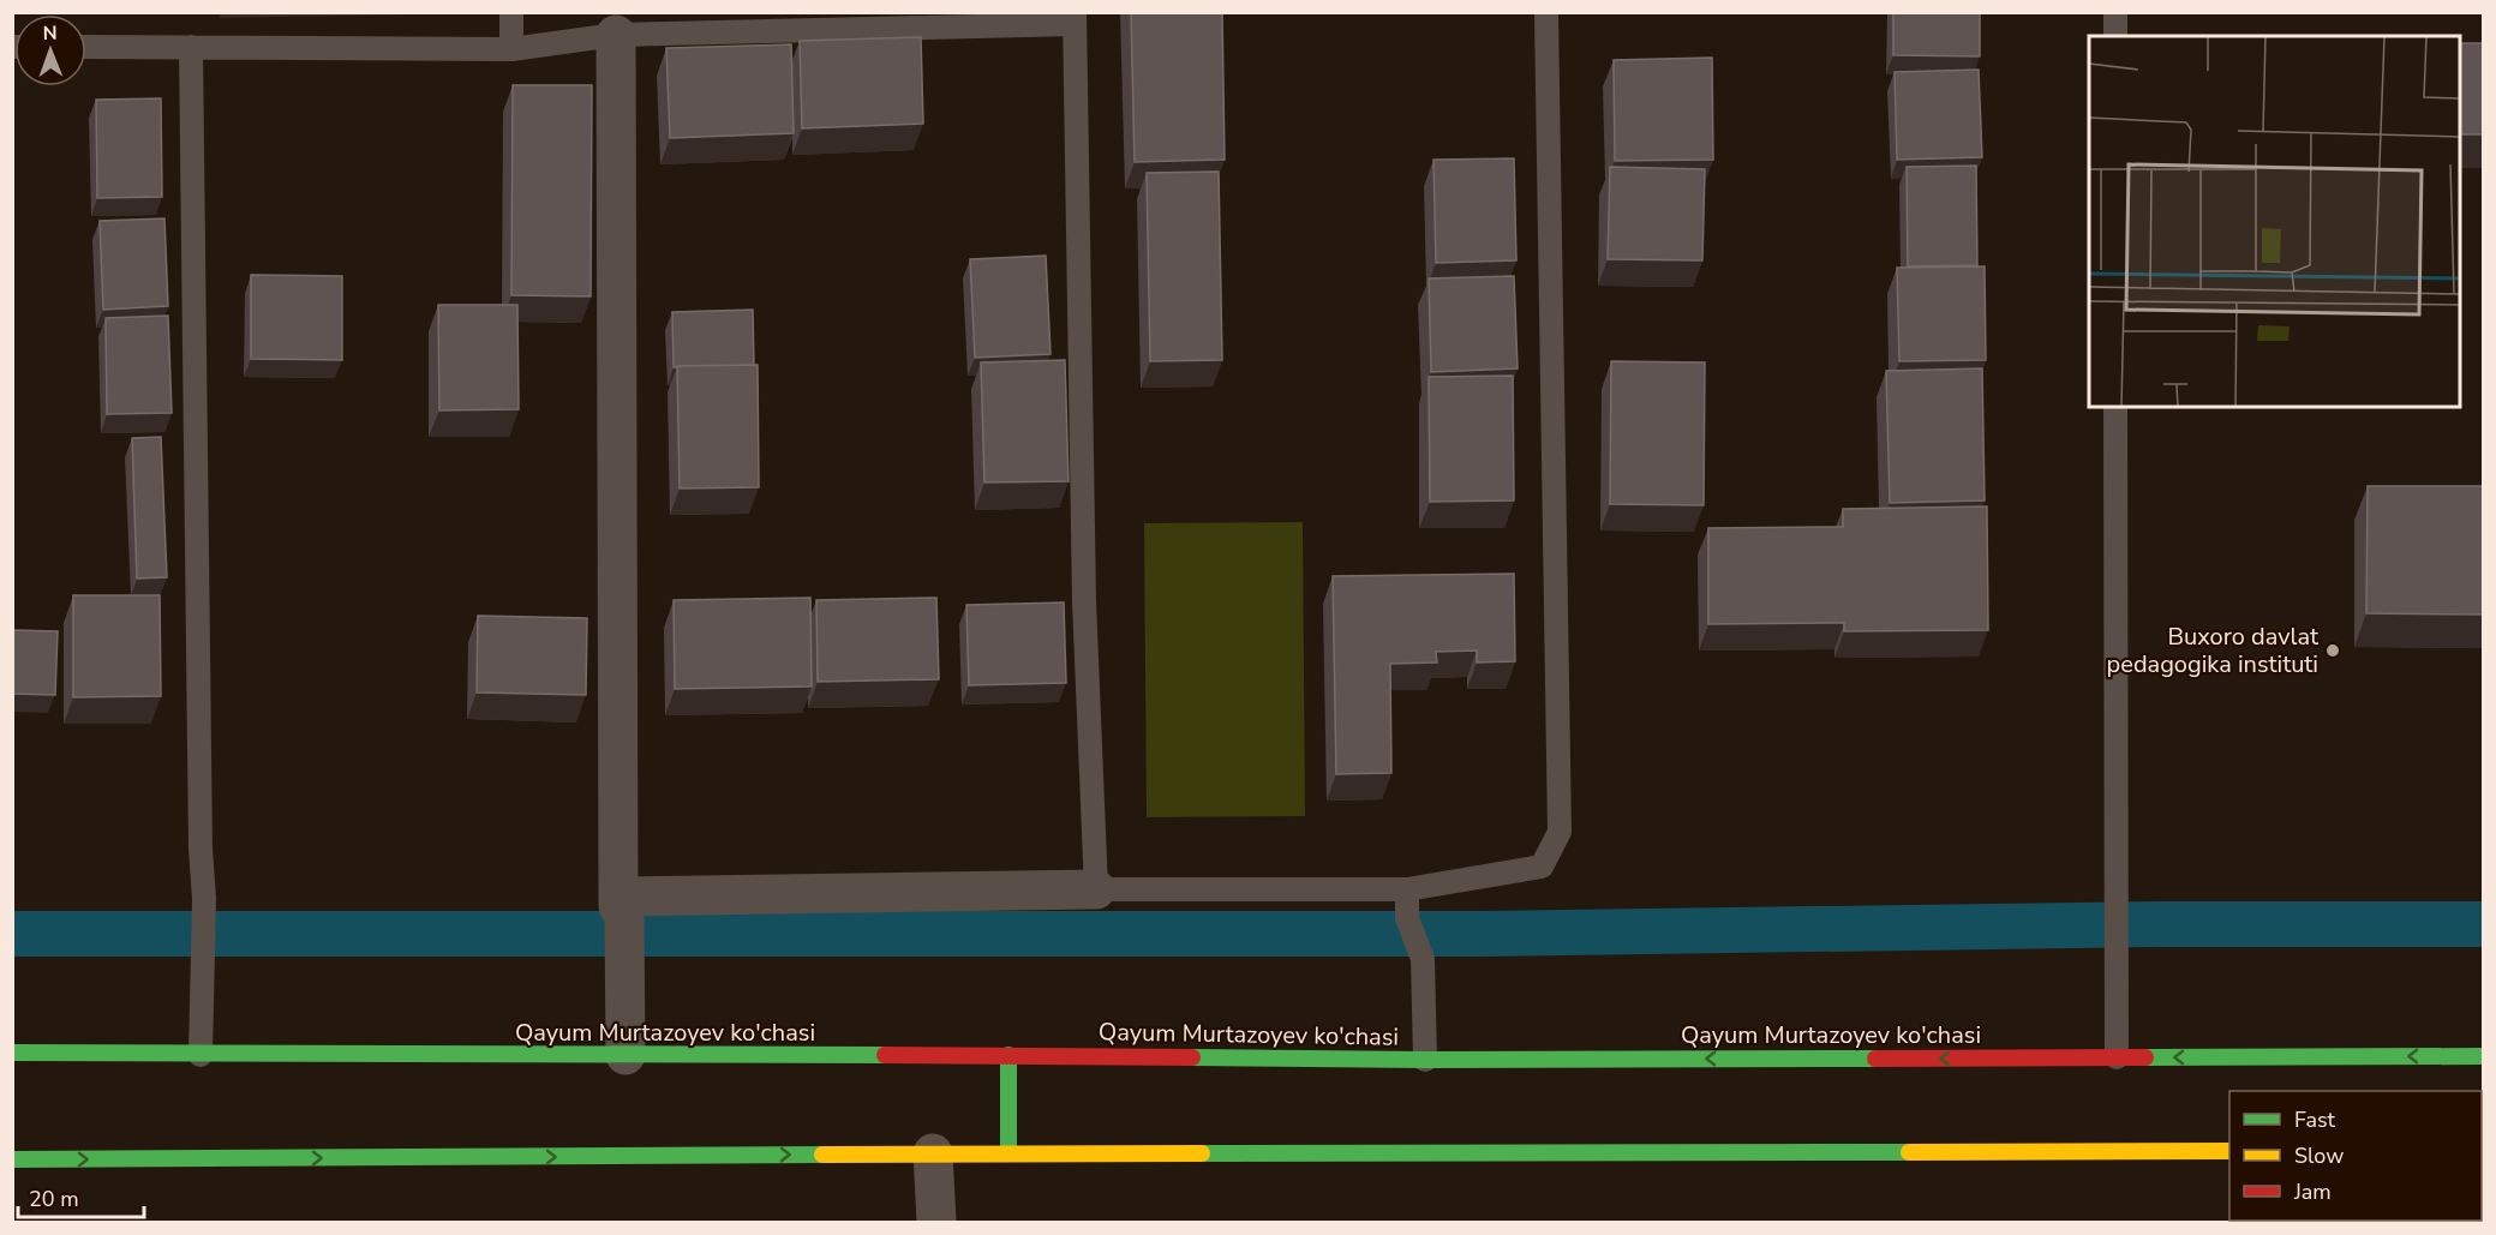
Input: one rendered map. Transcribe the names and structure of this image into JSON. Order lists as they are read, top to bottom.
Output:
{
  "streets": {
    "street": ["Qayum Murtazoyev ko'chasi"]
  },
  "places": ["Buxoro davlat pedagogika instituti"],
  "legend": ["Fast", "Slow", "Jam"],
  "scale_bar": "20 m",
  "north": "top"
}
